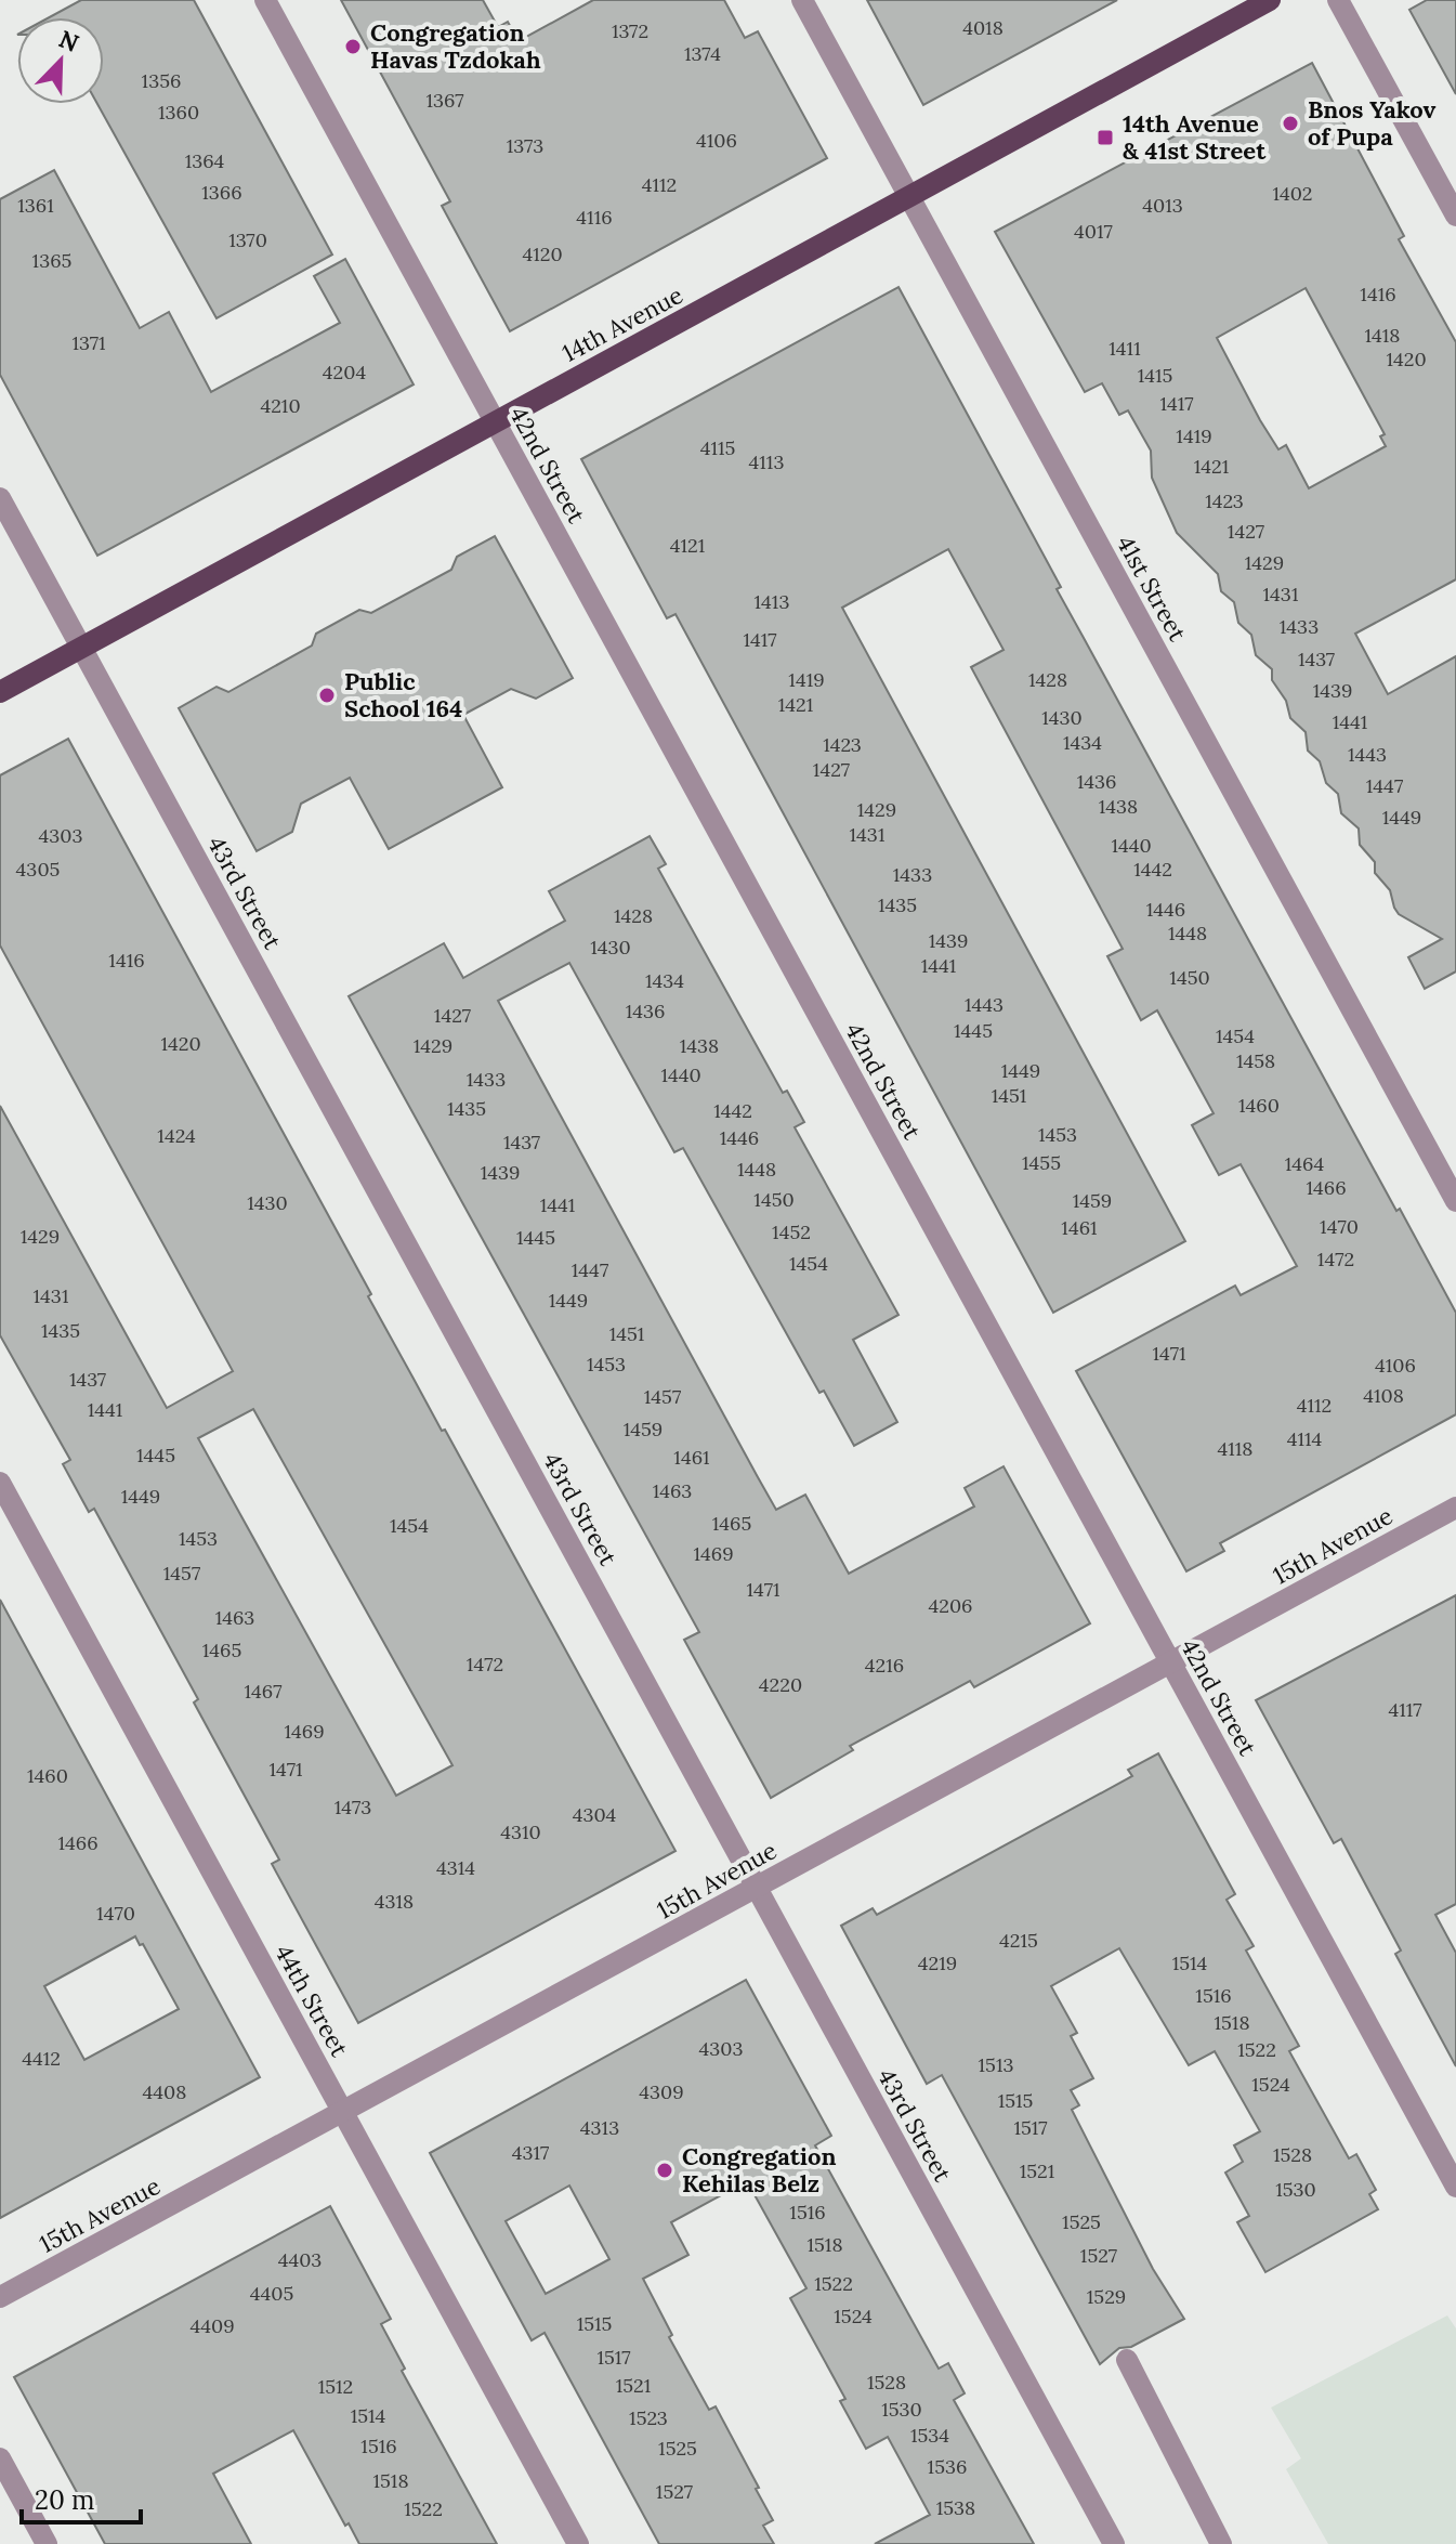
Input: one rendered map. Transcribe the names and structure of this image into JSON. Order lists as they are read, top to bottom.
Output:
{
  "streets": {
    "main road": ["14th Avenue"],
    "street": [
      "42nd Street",
      "41st Street",
      "43rd Street",
      "15th Avenue",
      "44th Street"
    ]
  },
  "crossings": [
    ["14th Avenue", "42nd Street"],
    ["14th Avenue", "41st Street"],
    ["14th Avenue", "43rd Street"],
    ["42nd Street", "15th Avenue"],
    ["43rd Street", "15th Avenue"],
    ["15th Avenue", "44th Street"]
  ],
  "places": {
    "other": [
      "Congregation Havas Tzdokah",
      "Bnos Yakov of Pupa",
      "Public School 164",
      "Congregation Kehilas Belz"
    ],
    "transit": ["14th Avenue & 41st Street"]
  },
  "house_numbers": [
    "4018",
    "1372",
    "1374",
    "1356",
    "1367",
    "1360",
    "4106",
    "1373",
    "1364",
    "4112",
    "1366",
    "1402",
    "1361",
    "4013",
    "4116",
    "4017",
    "1370",
    "4120",
    "1365",
    "1416",
    "1418",
    "1371",
    "1411",
    "1420",
    "4204",
    "1415",
    "1417",
    "4210",
    "1419",
    "4115",
    "4113",
    "1421",
    "1423",
    "1427",
    "4121",
    "1429",
    "1431",
    "1413",
    "1433",
    "1417",
    "1437",
    "1419",
    "1428",
    "1439",
    "1421",
    "1430",
    "1441",
    "1434",
    "1423",
    "1443",
    "1427",
    "1436",
    "1447",
    "1438",
    "1429",
    "1449",
    "1431",
    "4303",
    "1440",
    "4305",
    "1442",
    "1433",
    "1435",
    "1446",
    "1428",
    "1448",
    "1439",
    "1430",
    "1416",
    "1441",
    "1450",
    "1434",
    "1443",
    "1436",
    "1427",
    "1445",
    "1454",
    "1420",
    "1429",
    "1438",
    "1458",
    "1449",
    "1440",
    "1433",
    "1451",
    "1460",
    "1435",
    "1442",
    "1453",
    "1424",
    "1446",
    "1437",
    "1455",
    "1464",
    "1448",
    "1439",
    "1466",
    "1450",
    "1459",
    "1430",
    "1441",
    "1470",
    "1461",
    "1452",
    "1429",
    "1445",
    "1472",
    "1454",
    "1447",
    "1431",
    "1449",
    "1435",
    "1451",
    "1471",
    "1453",
    "4106",
    "1437",
    "4108",
    "1457",
    "4112",
    "1441",
    "1459",
    "4114",
    "4118",
    "1445",
    "1461",
    "1463",
    "1449",
    "1465",
    "1454",
    "1453",
    "1469",
    "1457",
    "1471",
    "4206",
    "1463",
    "1465",
    "1472",
    "4216",
    "4220",
    "1467",
    "4117",
    "1469",
    "1471",
    "1460",
    "1473",
    "4304",
    "4310",
    "1466",
    "4314",
    "4318",
    "1470",
    "4215",
    "4219",
    "1514",
    "1516",
    "1518",
    "4303",
    "1522",
    "4412",
    "1513",
    "1524",
    "4408",
    "4309",
    "1515",
    "4313",
    "1517",
    "4317",
    "1528",
    "1521",
    "1530",
    "1516",
    "1525",
    "1518",
    "1527",
    "4403",
    "1522",
    "4405",
    "1529",
    "1524",
    "1515",
    "4409",
    "1517",
    "1528",
    "1521",
    "1512",
    "1530",
    "1514",
    "1523",
    "1534",
    "1516",
    "1525",
    "1536",
    "1518",
    "1527",
    "1538",
    "1522"
  ],
  "scale_bar": "20 m",
  "north": "top right"
}
